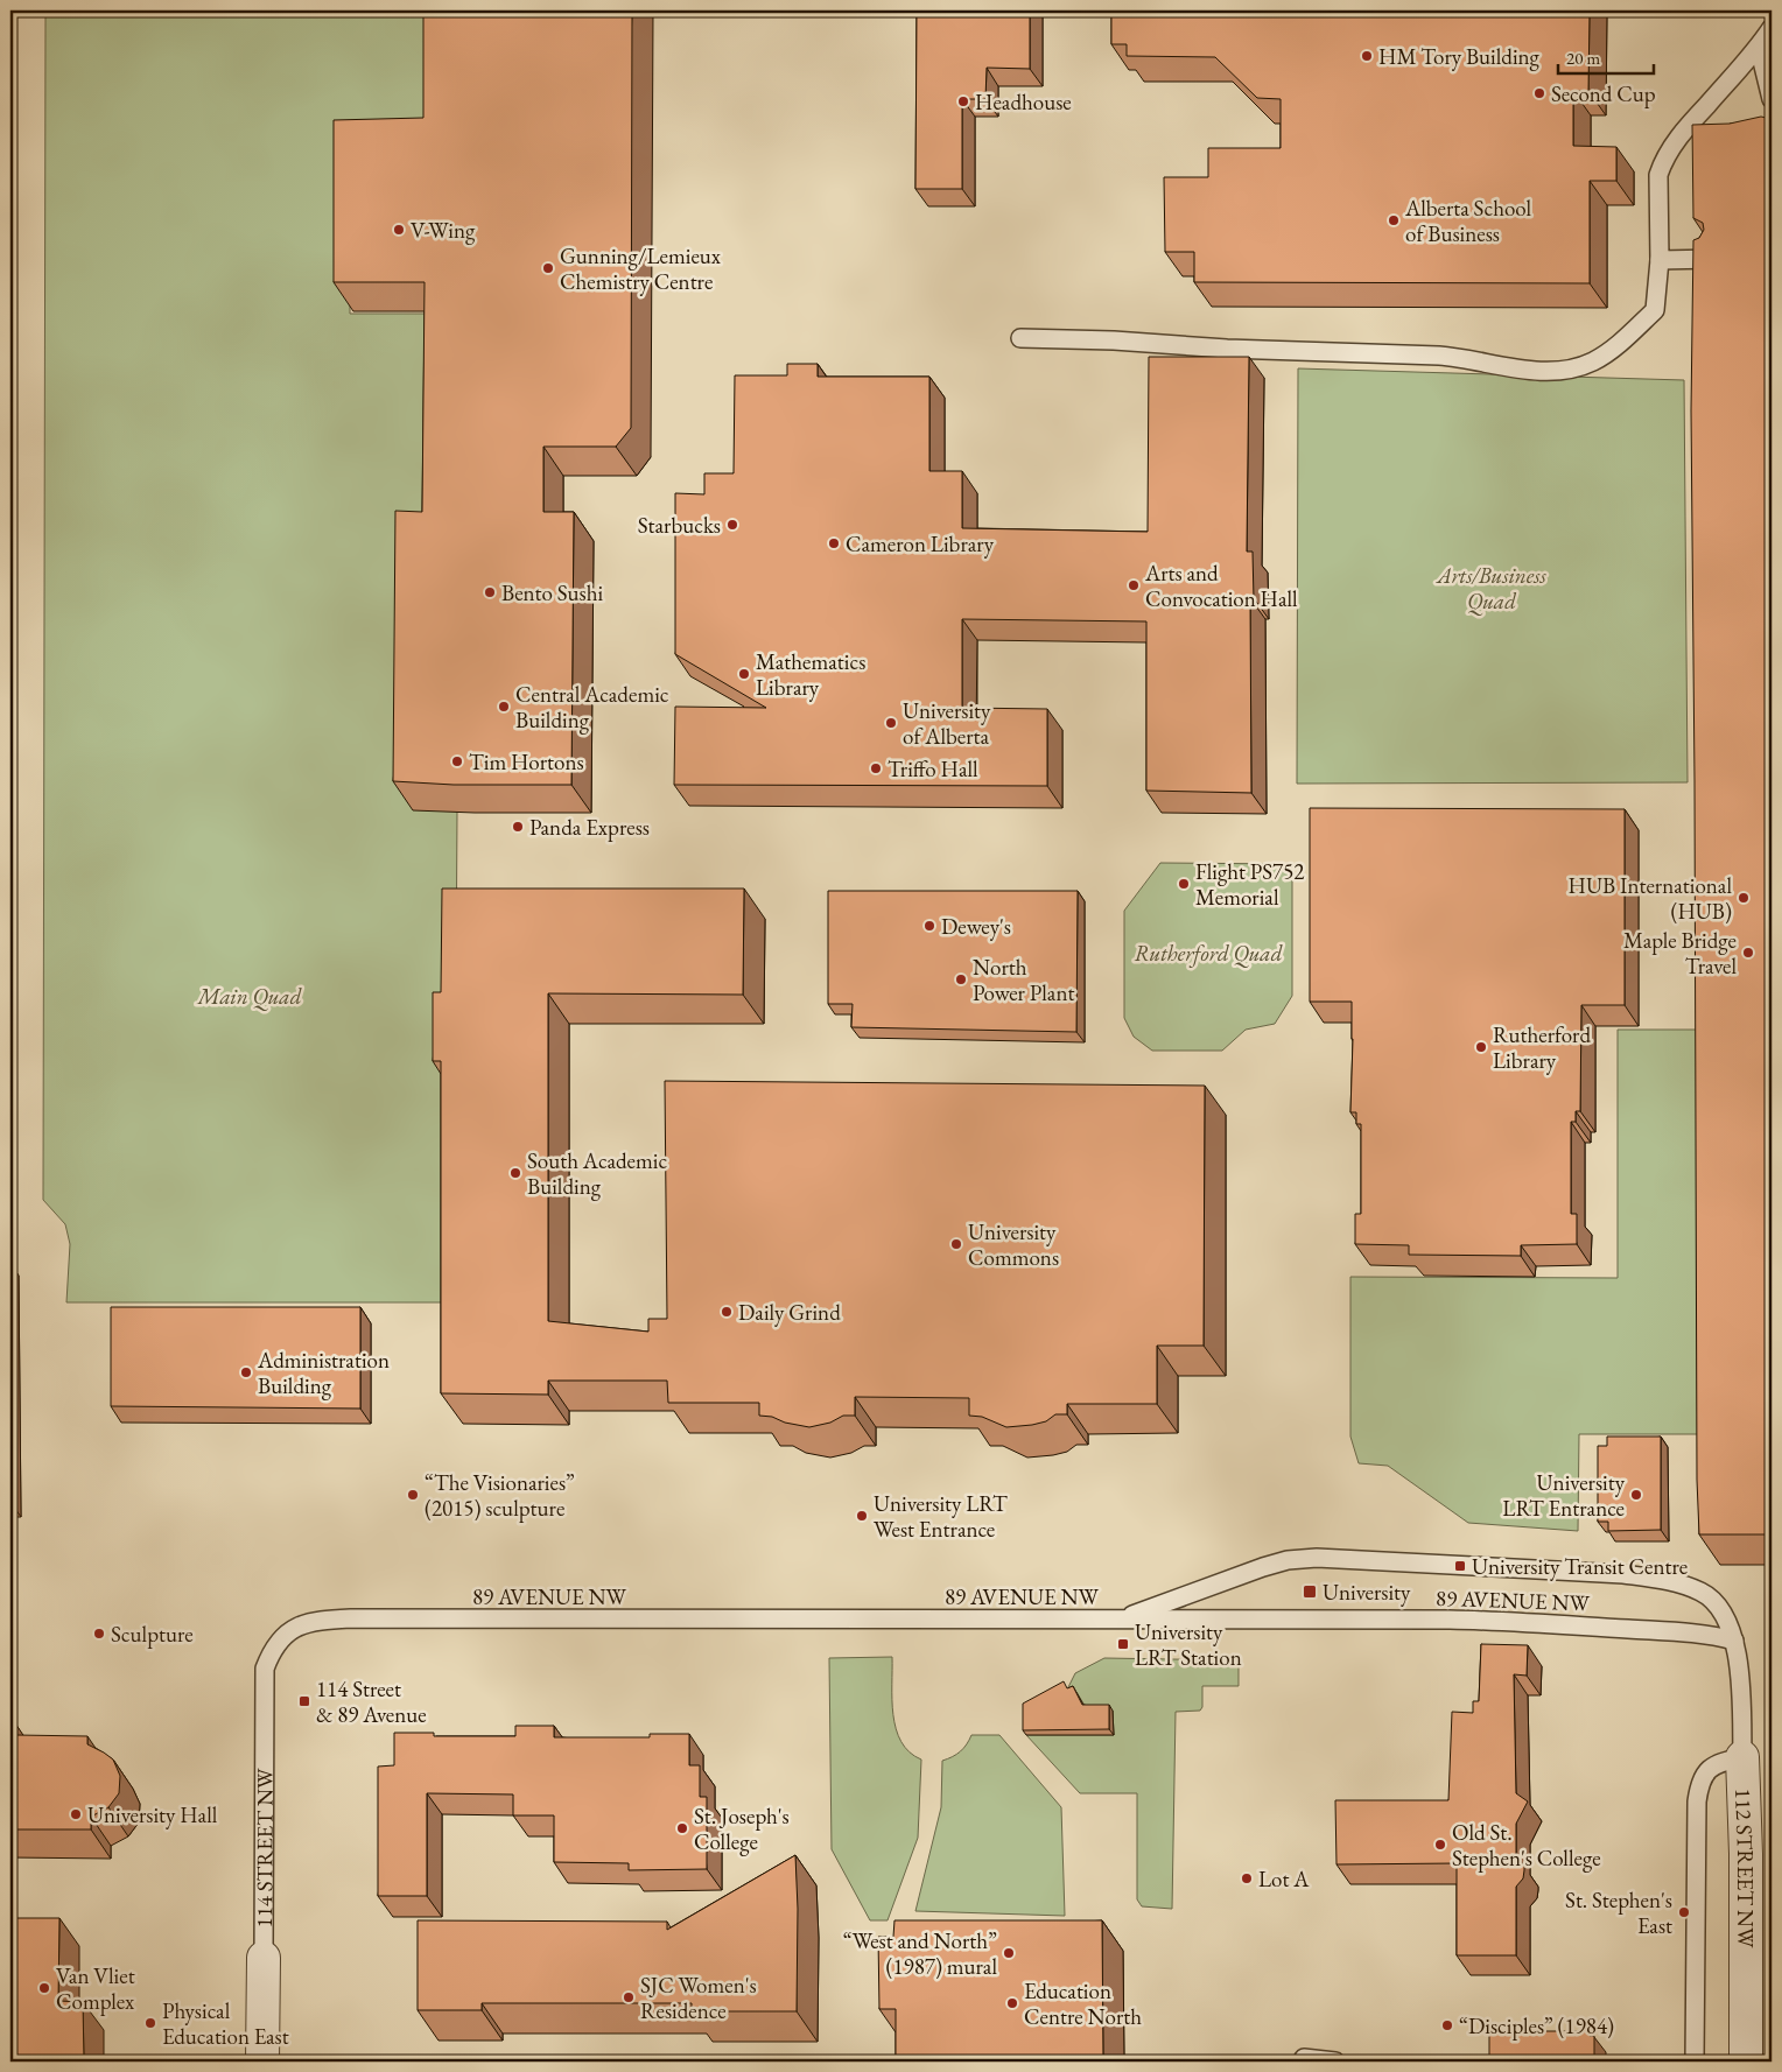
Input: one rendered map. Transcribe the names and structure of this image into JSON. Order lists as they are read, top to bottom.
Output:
{
  "streets": {
    "street": ["114 STREET NW", "112 STREET NW"],
    "lane": ["89 AVENUE NW"]
  },
  "crossings": [
    ["89 AVENUE NW", "114 STREET NW"],
    ["89 AVENUE NW", "112 STREET NW"]
  ],
  "parks": ["Arts/Business Quad", "Rutherford Quad", "Main Quad"],
  "places": {
    "other": [
      "HM Tory Building",
      "Second Cup",
      "Headhouse",
      "Alberta School of Business",
      "V-Wing",
      "Gunning/Lemieux Chemistry Centre",
      "Starbucks",
      "Cameron Library",
      "Arts and Convocation Hall",
      "Bento Sushi",
      "Mathematics Library",
      "Central Academic Building",
      "University of Alberta",
      "Tim Hortons",
      "Triffo Hall",
      "Panda Express",
      "Flight PS752 Memorial",
      "HUB International (HUB)",
      "Dewey's",
      "Maple Bridge Travel",
      "North Power Plant",
      "Rutherford Library",
      "South Academic Building",
      "University Commons",
      "Daily Grind",
      "Administration Building",
      "“The Visionaries” (2015) sculpture",
      "University LRT Entrance",
      "University LRT West Entrance",
      "Sculpture",
      "University Hall",
      "St. Joseph's College",
      "Old St. Stephen's College",
      "Lot A",
      "St. Stephen's East",
      "“West and North” (1987) mural",
      "Van Vliet Complex",
      "SJC Women's Residence",
      "Education Centre North",
      "Physical Education East",
      "“Disciples” (1984)"
    ],
    "transit": [
      "University Transit Centre",
      "University",
      "University LRT Station",
      "114 Street & 89 Avenue"
    ]
  },
  "scale_bar": "20 m"
}
